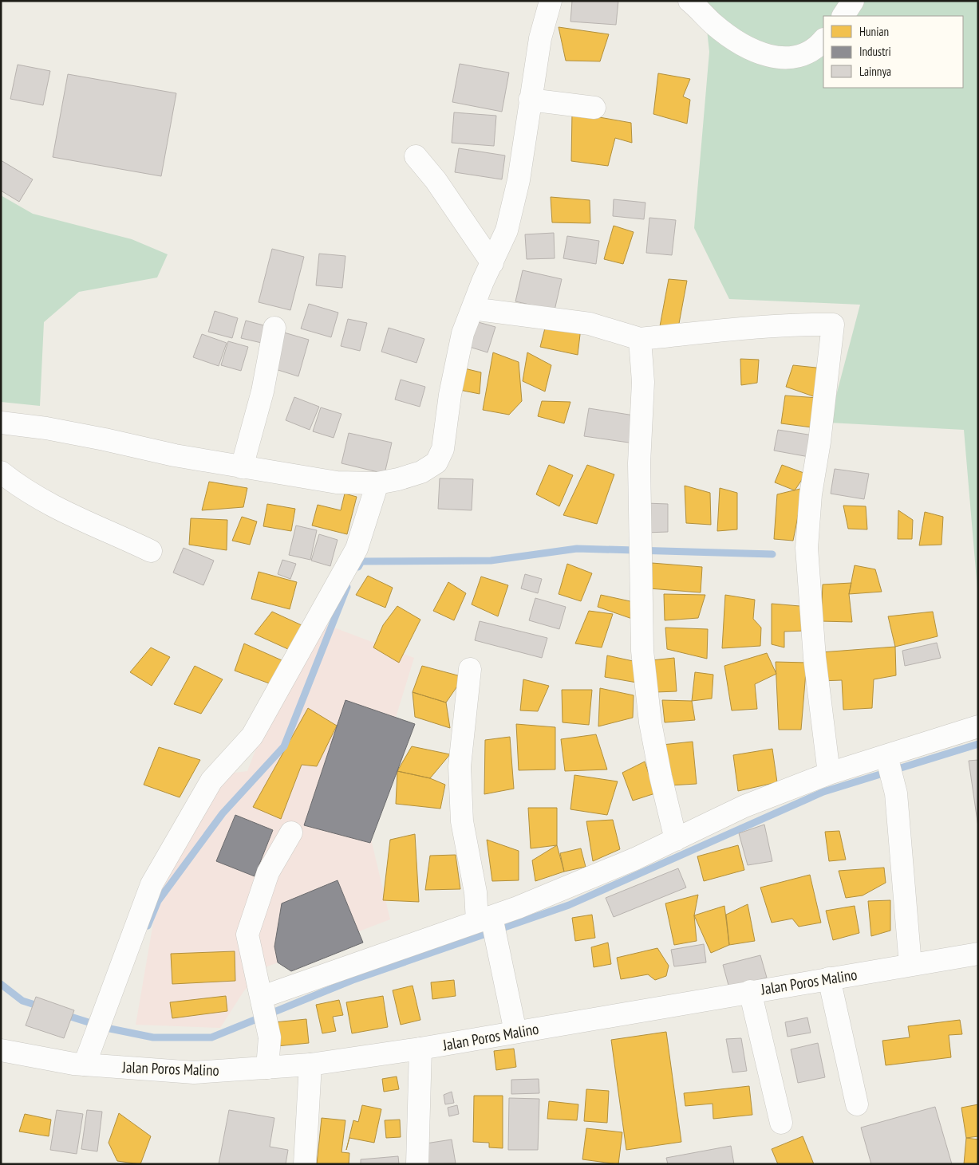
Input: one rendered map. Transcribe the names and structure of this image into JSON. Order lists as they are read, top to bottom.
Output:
{
  "streets": {
    "street": ["Jalan Poros Malino"]
  },
  "legend": ["Hunian", "Industri", "Lainnya"]
}
